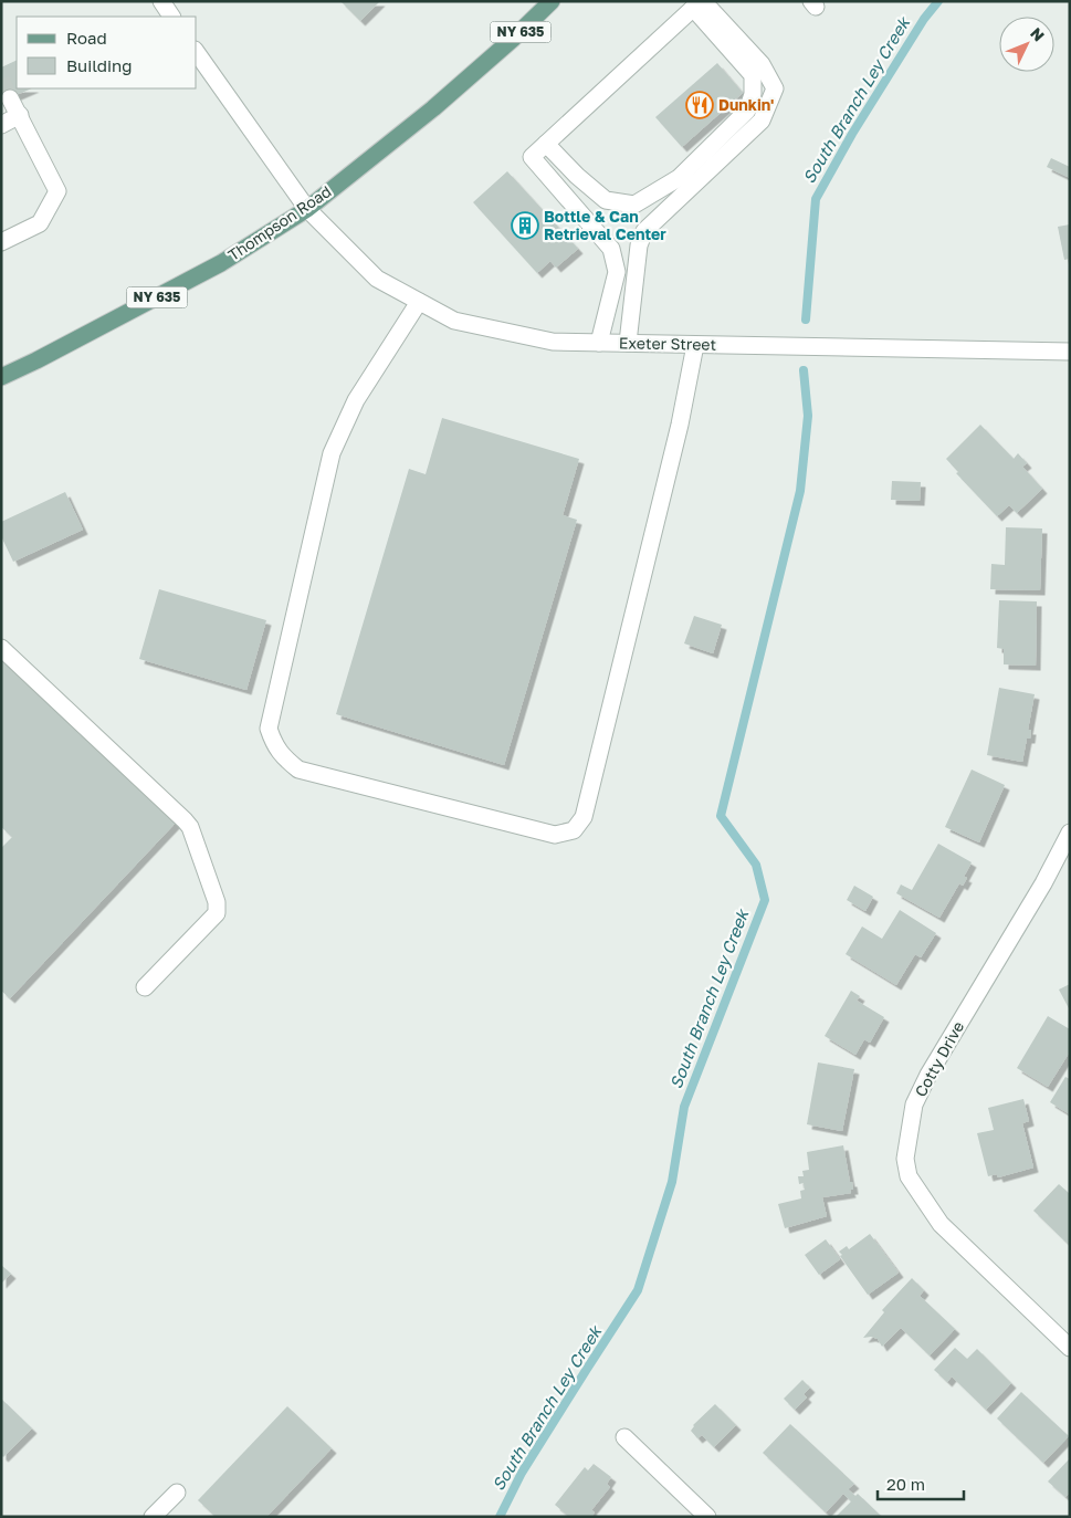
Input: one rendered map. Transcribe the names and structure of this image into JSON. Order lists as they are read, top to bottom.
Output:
{
  "streets": {
    "main road": ["NY 635", "Thompson Road"],
    "street": ["Exeter Street", "Cotty Drive"]
  },
  "crossings": [
    ["Thompson Road", "Exeter Street"]
  ],
  "water": ["South Branch Ley Creek"],
  "places": {
    "restaurant": ["Dunkin'"],
    "building": ["Bottle & Can Retrieval Center"]
  },
  "legend": ["Road", "Building"],
  "scale_bar": "20 m",
  "north": "top right"
}
